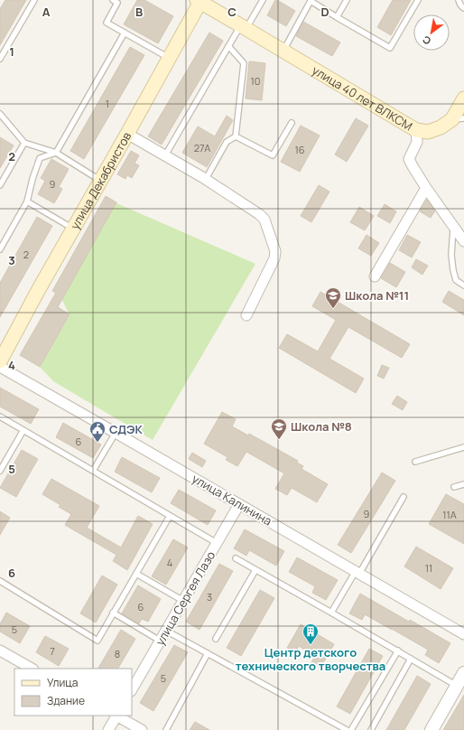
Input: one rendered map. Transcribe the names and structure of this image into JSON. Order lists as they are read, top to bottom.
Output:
{
  "streets": {
    "main road": ["улица 40 лет ВЛКСМ", "улица Декабристов"],
    "street": ["улица Калинина", "улица Сергея Лазо"]
  },
  "crossings": [
    ["улица 40 лет ВЛКСМ", "улица Декабристов"],
    ["улица Калинина", "улица Сергея Лазо"]
  ],
  "places": {
    "school or university": ["Школа №11", "Школа №8"],
    "public building": ["СДЭК"],
    "building": ["Центр детского технического творчества"]
  },
  "house_numbers": [
    "10",
    "1",
    "27А",
    "16",
    "9",
    "2",
    "6",
    "9",
    "11А",
    "4",
    "11",
    "3",
    "6",
    "5",
    "7",
    "8",
    "5"
  ],
  "legend": ["Улица", "Здание"],
  "north": "bottom left",
  "grid": {
    "columns": [
      "A",
      "B",
      "C",
      "D"
    ],
    "rows": [
      "1",
      "2",
      "3",
      "4",
      "5",
      "6"
    ]
  }
}
